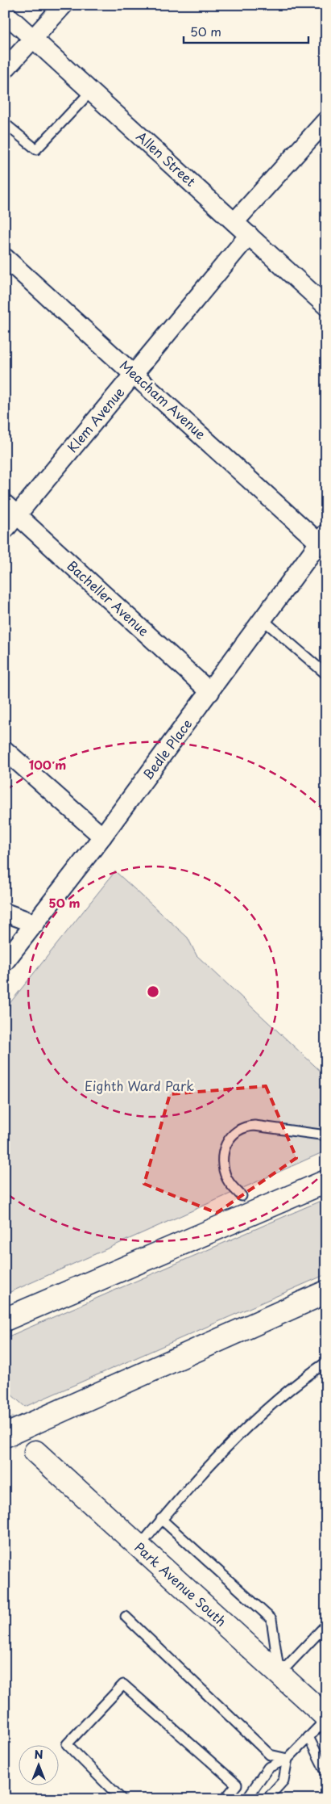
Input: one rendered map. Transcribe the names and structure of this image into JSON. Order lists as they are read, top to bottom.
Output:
{
  "streets": {
    "main road": ["Park Avenue South"],
    "street": [
      "Allen Street",
      "Meacham Avenue",
      "Klem Avenue",
      "Bacheller Avenue",
      "Bedle Place"
    ]
  },
  "crossings": [
    ["Allen Street", "Klem Avenue"],
    ["Meacham Avenue", "Klem Avenue"],
    ["Meacham Avenue", "Bedle Place"],
    ["Klem Avenue", "Bacheller Avenue"],
    ["Bacheller Avenue", "Bedle Place"]
  ],
  "parks": ["Eighth Ward Park"],
  "scale_bar": "50 m",
  "north": "top",
  "rings": ["100 m", "50 m"]
}
